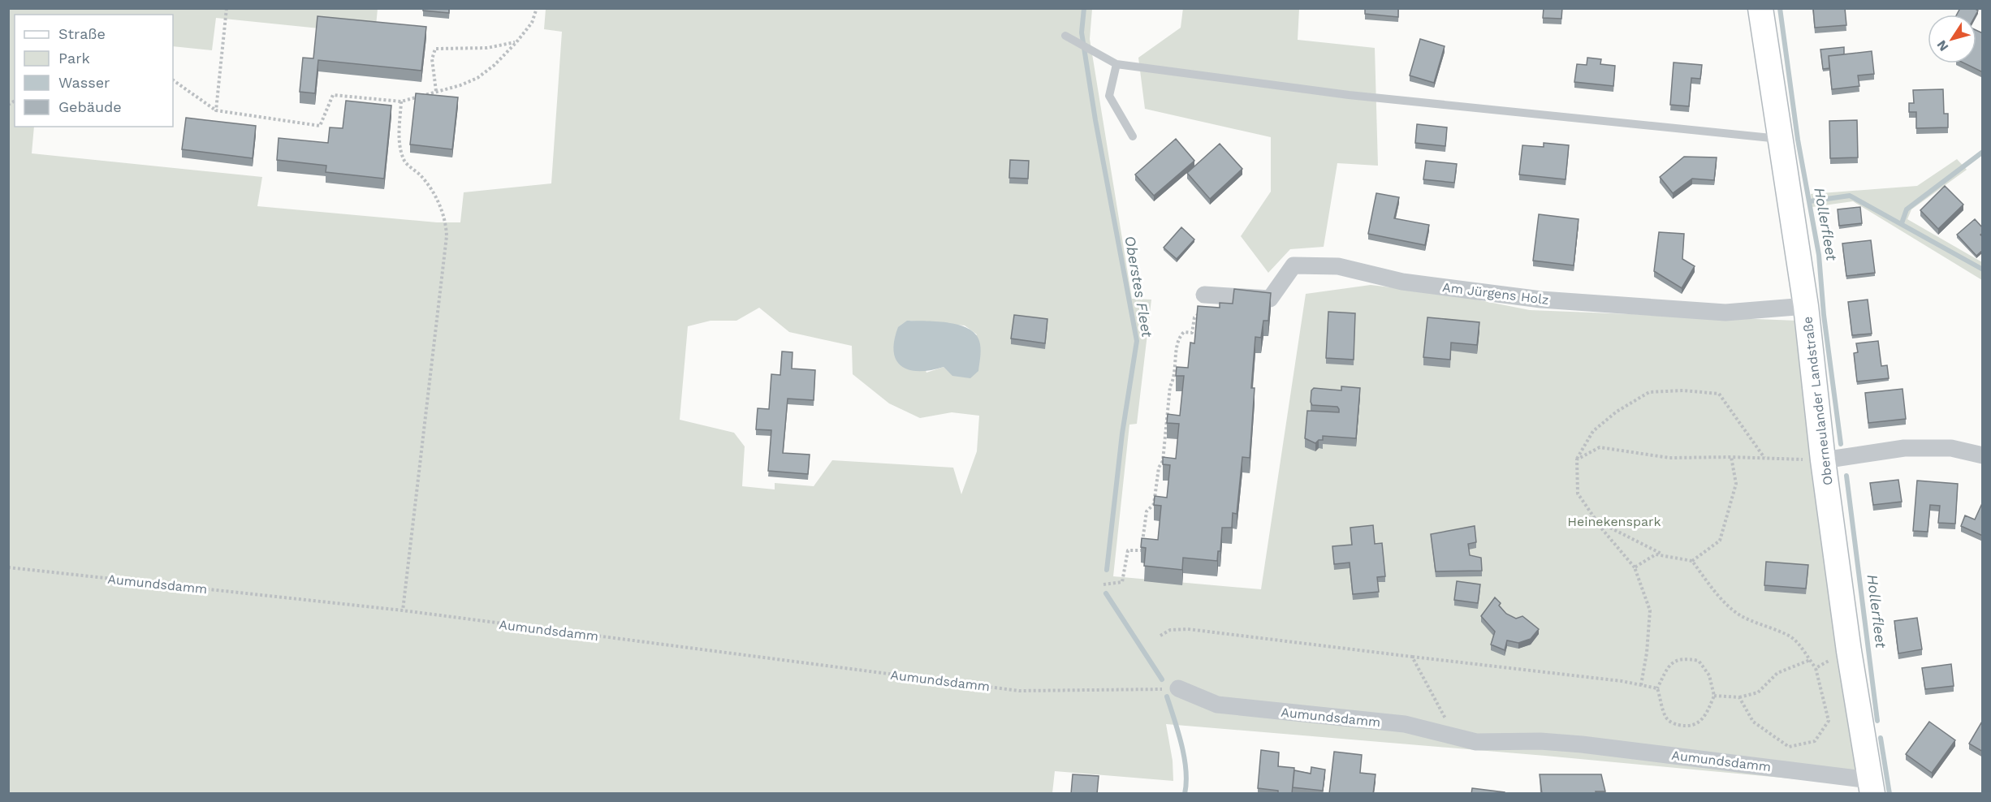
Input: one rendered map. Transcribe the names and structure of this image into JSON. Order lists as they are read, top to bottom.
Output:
{
  "streets": {
    "street": ["Am Jürgens Holz", "Oberneulander Landstraße", "Aumundsdamm"]
  },
  "crossings": [
    ["Am Jürgens Holz", "Oberneulander Landstraße"],
    ["Oberneulander Landstraße", "Aumundsdamm"]
  ],
  "water": ["Hollerfleet", "Oberstes Fleet"],
  "parks": ["Heinekenspark"],
  "legend": [
    "Straße",
    "Park",
    "Wasser",
    "Gebäude"
  ],
  "north": "bottom left"
}
